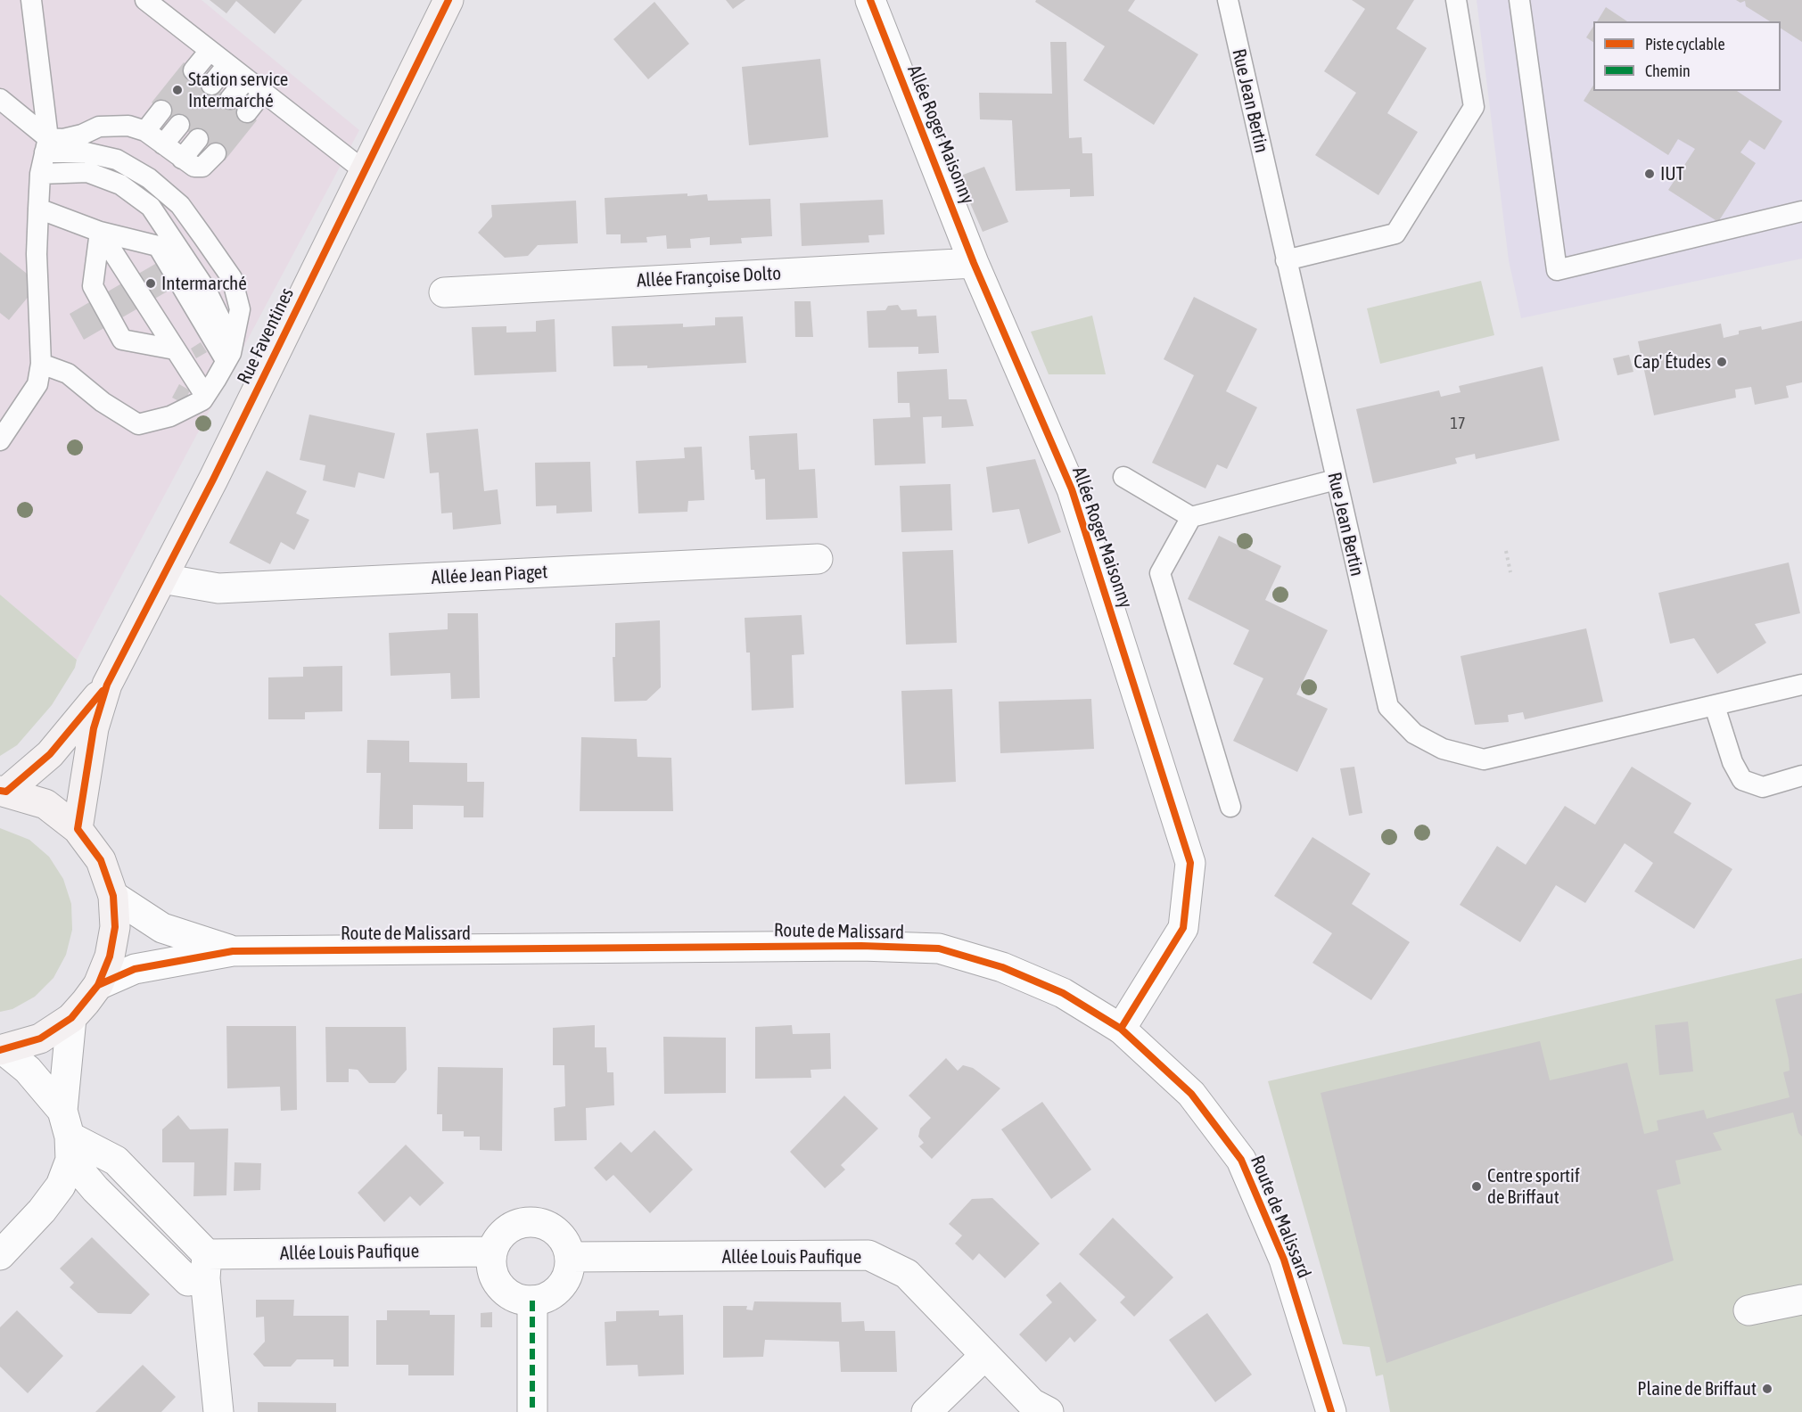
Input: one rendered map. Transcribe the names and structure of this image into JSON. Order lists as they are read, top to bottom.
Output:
{
  "streets": {
    "main road": ["Rue Faventines"],
    "street": [
      "Allée Roger Maisonny",
      "Allée Françoise Dolto",
      "Allée Jean Piaget",
      "Route de Malissard",
      "Allée Louis Paufique"
    ],
    "lane": ["Rue Jean Bertin"]
  },
  "crossings": [
    ["Allée Roger Maisonny", "Allée Françoise Dolto"],
    ["Allée Roger Maisonny", "Route de Malissard"],
    ["Rue Faventines", "Allée Jean Piaget"]
  ],
  "places": [
    "Station service Intermarché",
    "IUT",
    "Intermarché",
    "Cap' Études",
    "Centre sportif de Briffaut",
    "Plaine de Briffaut"
  ],
  "house_numbers": ["17"],
  "legend": ["Piste cyclable", "Chemin"]
}
